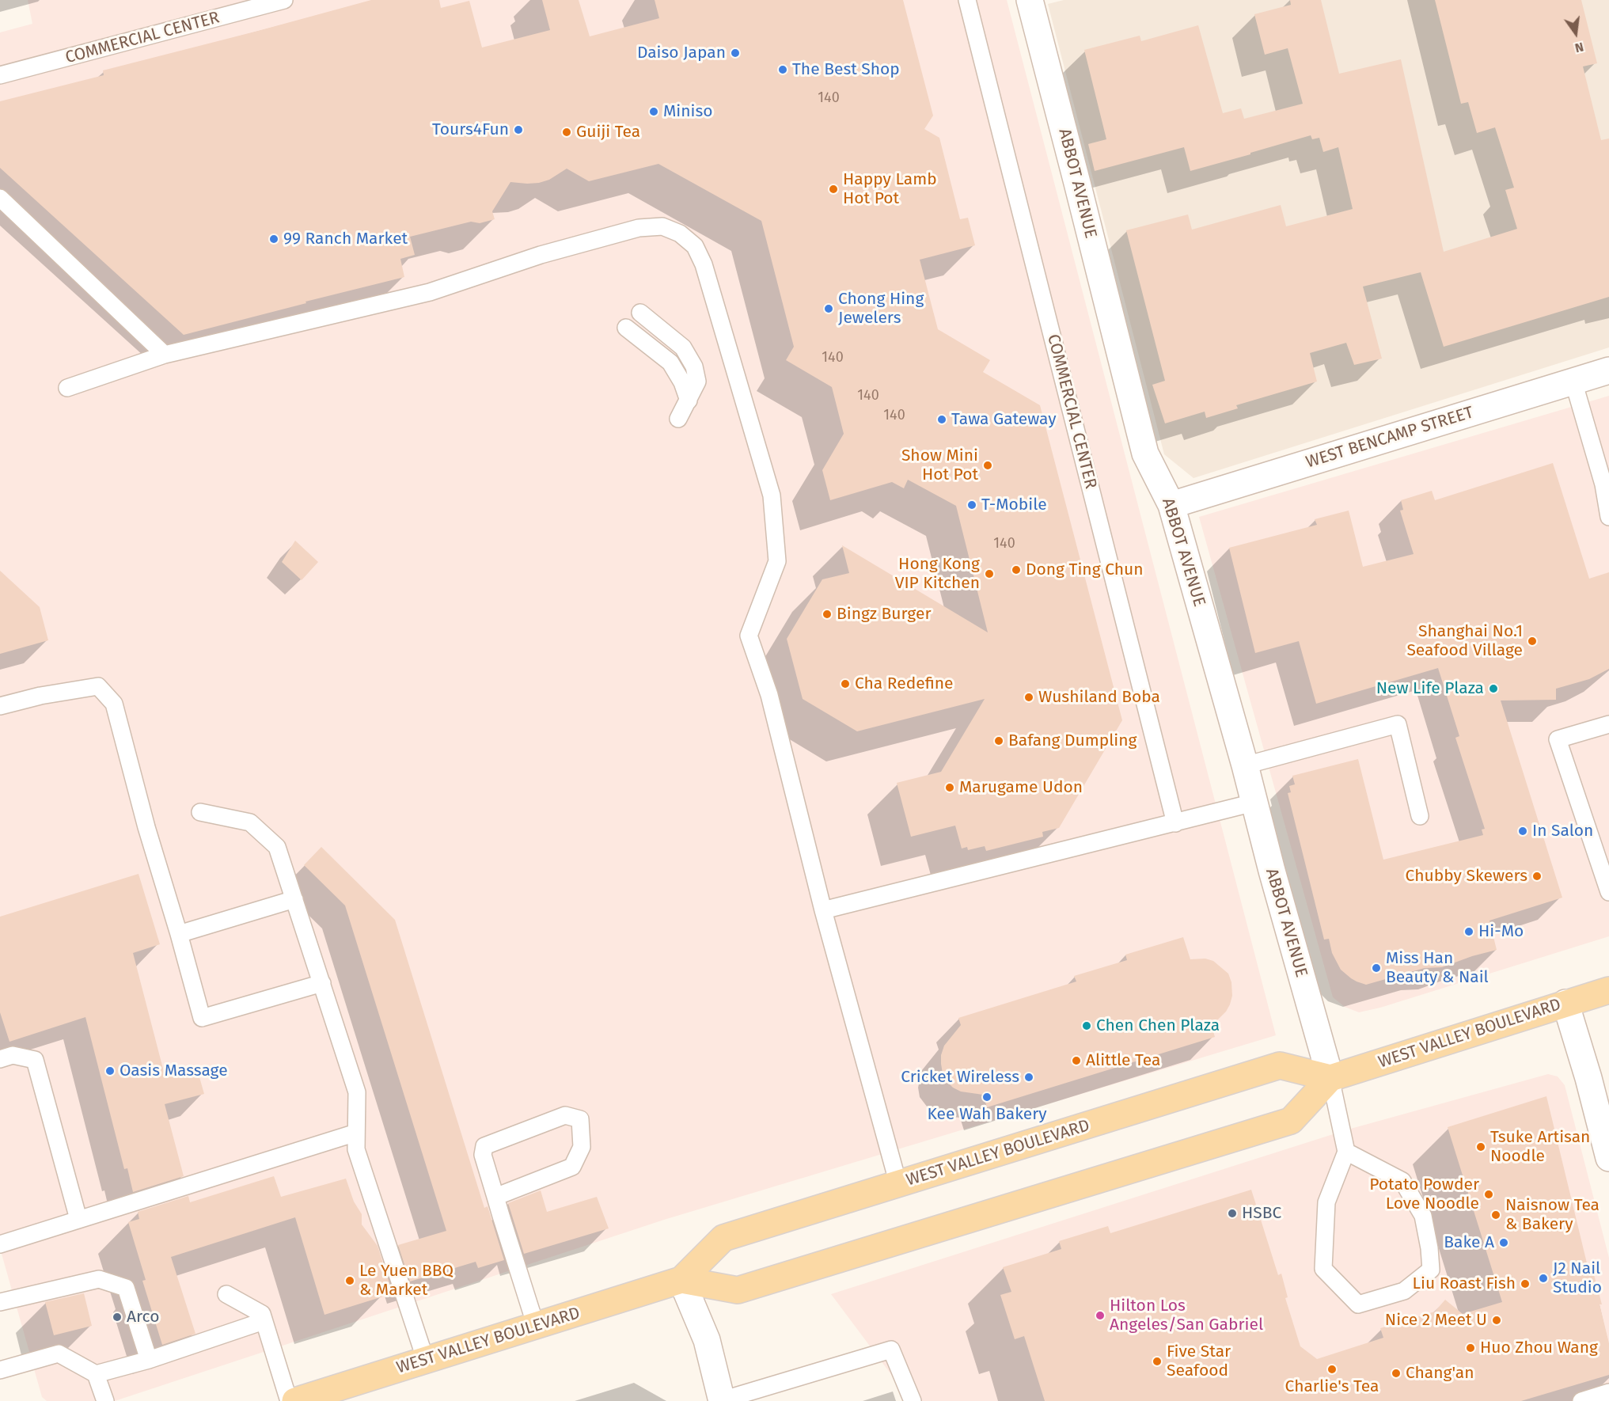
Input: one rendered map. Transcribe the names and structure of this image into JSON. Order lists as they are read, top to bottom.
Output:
{
  "streets": {
    "main road": ["WEST VALLEY BOULEVARD"],
    "street": ["ABBOT AVENUE", "WEST BENCAMP STREET"],
    "lane": ["COMMERCIAL CENTER"]
  },
  "crossings": [
    ["ABBOT AVENUE", "WEST BENCAMP STREET"],
    ["ABBOT AVENUE", "WEST VALLEY BOULEVARD"]
  ],
  "places": [
    "Daiso Japan",
    "The Best Shop",
    "Miniso",
    "Tours4Fun",
    "Guiji Tea",
    "Happy Lamb Hot Pot",
    "99 Ranch Market",
    "Chong Hing Jewelers",
    "Tawa Gateway",
    "Show Mini Hot Pot",
    "T-Mobile",
    "Dong Ting Chun",
    "Hong Kong VIP Kitchen",
    "Bingz Burger",
    "Shanghai No.1 Seafood Village",
    "Cha Redefine",
    "New Life Plaza",
    "Wushiland Boba",
    "Bafang Dumpling",
    "Marugame Udon",
    "In Salon",
    "Chubby Skewers",
    "Hi-Mo",
    "Miss Han Beauty & Nail",
    "Chen Chen Plaza",
    "Alittle Tea",
    "Oasis Massage",
    "Cricket Wireless",
    "Kee Wah Bakery",
    "Tsuke Artisan Noodle",
    "Potato Powder Love Noodle",
    "HSBC",
    "Naisnow Tea & Bakery",
    "Bake A",
    "J2 Nail Studio",
    "Le Yuen BBQ & Market",
    "Liu Roast Fish",
    "Hilton Los Angeles/San Gabriel",
    "Arco",
    "Nice 2 Meet U",
    "Huo Zhou Wang",
    "Five Star Seafood",
    "Charlie's Tea",
    "Chang'an"
  ],
  "house_numbers": [
    "140",
    "140",
    "140",
    "140",
    "140"
  ],
  "north": "bottom"
}
